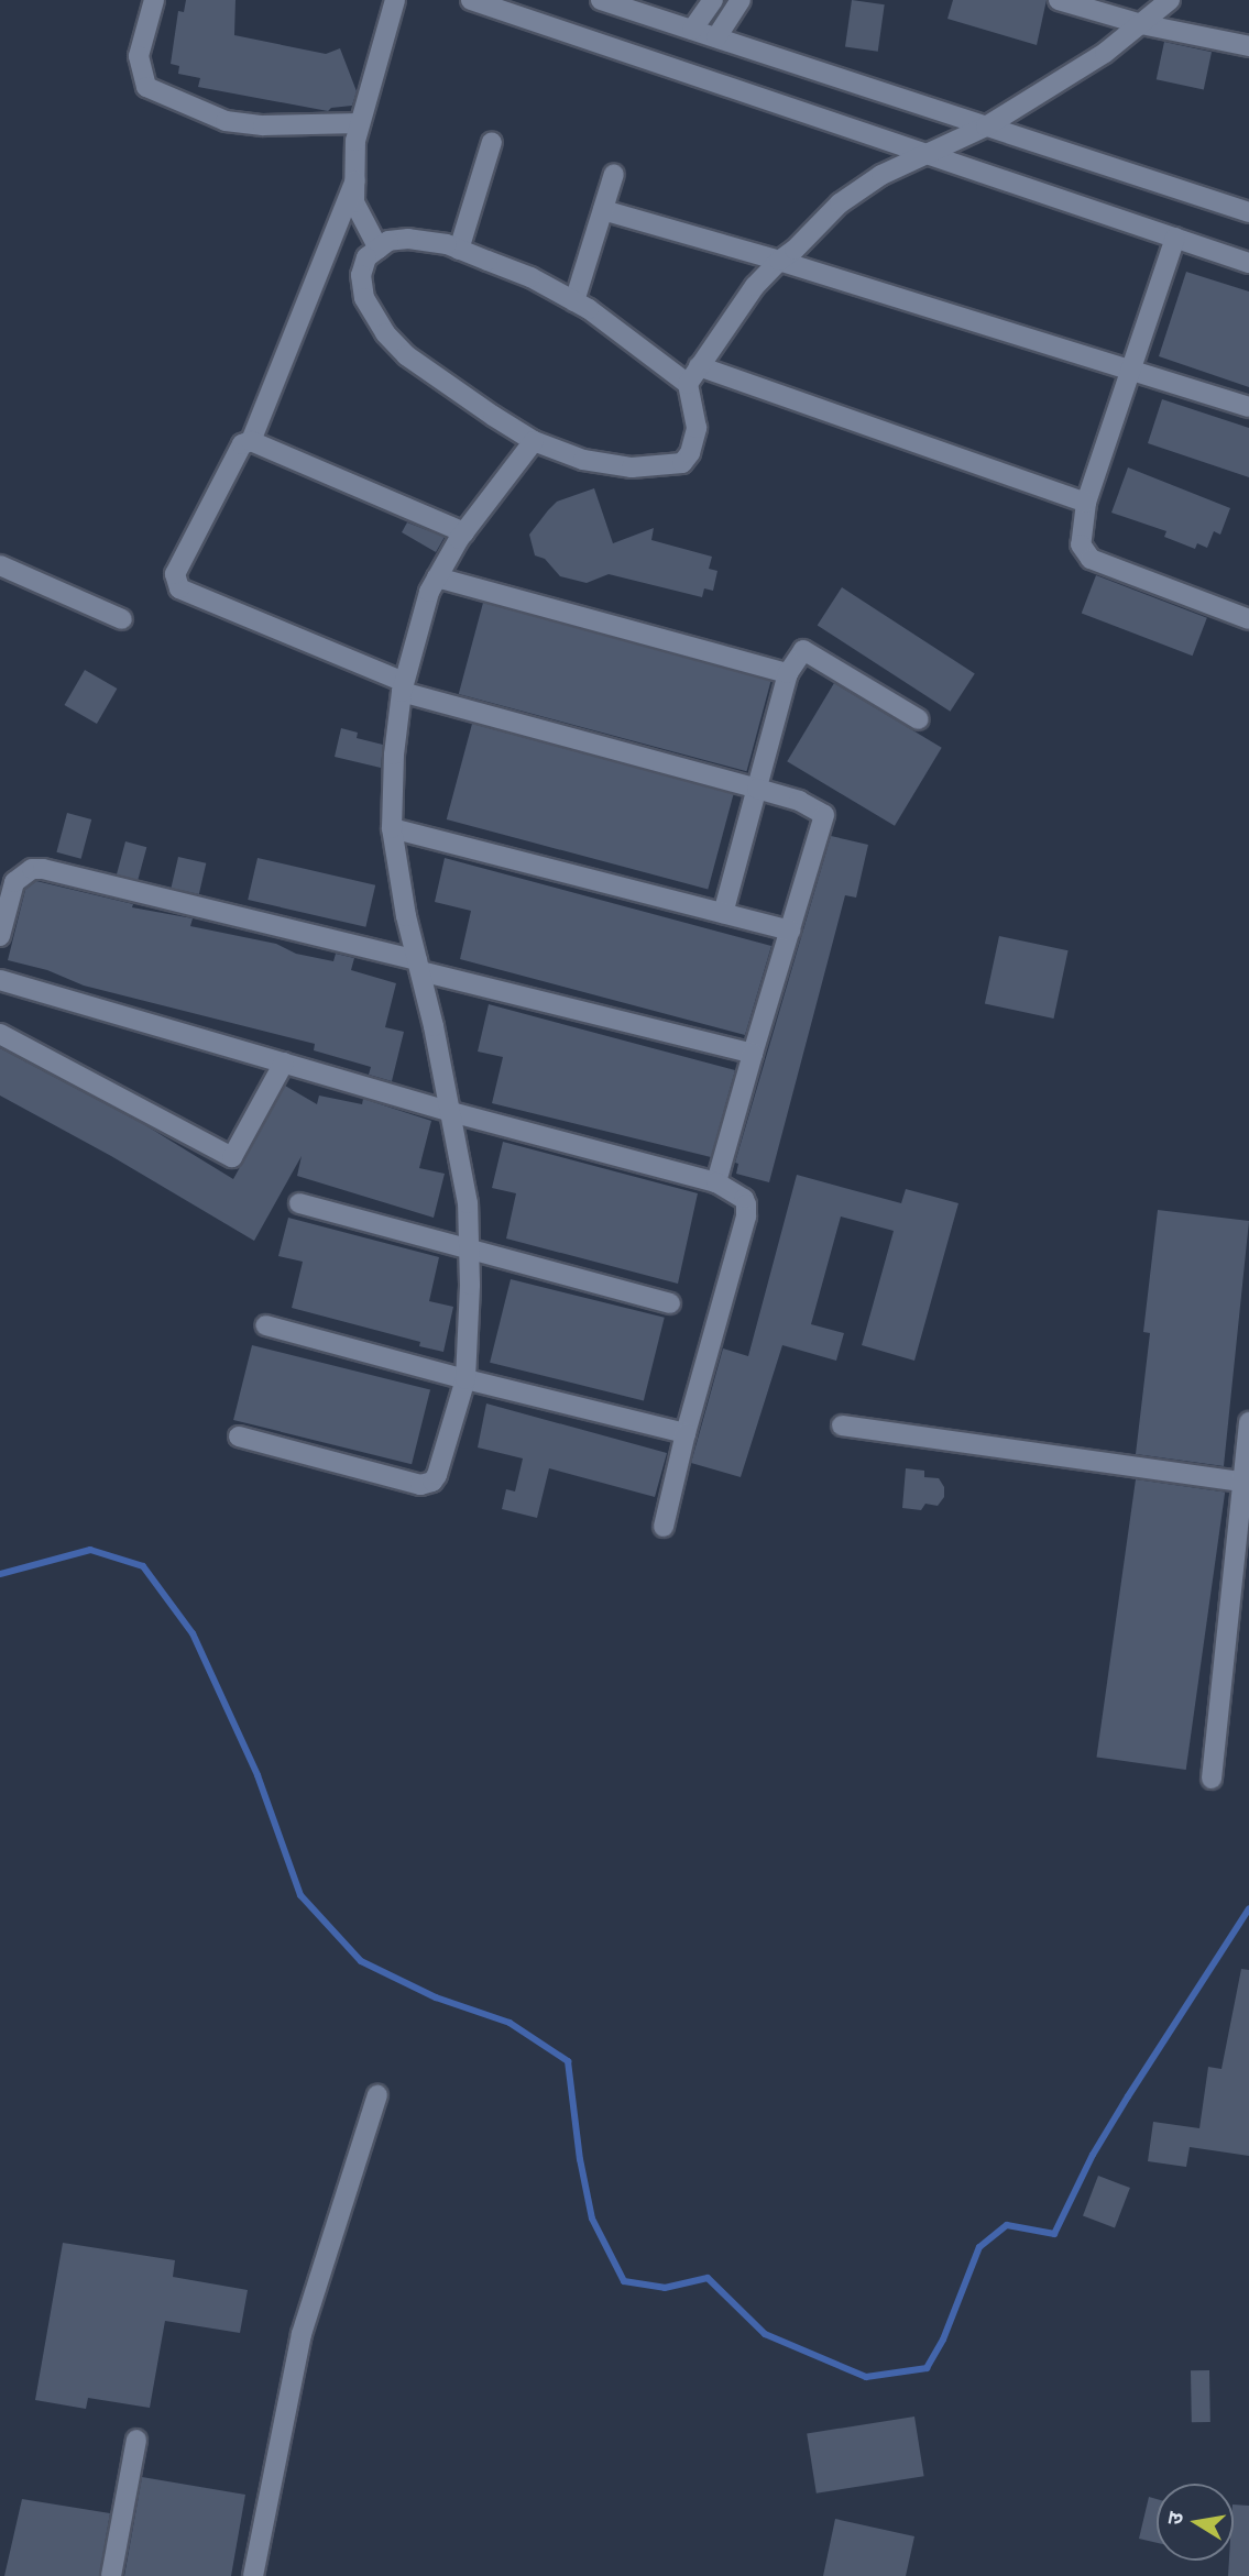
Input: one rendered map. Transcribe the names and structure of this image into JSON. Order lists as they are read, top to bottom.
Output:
{
  "north": "left"
}
